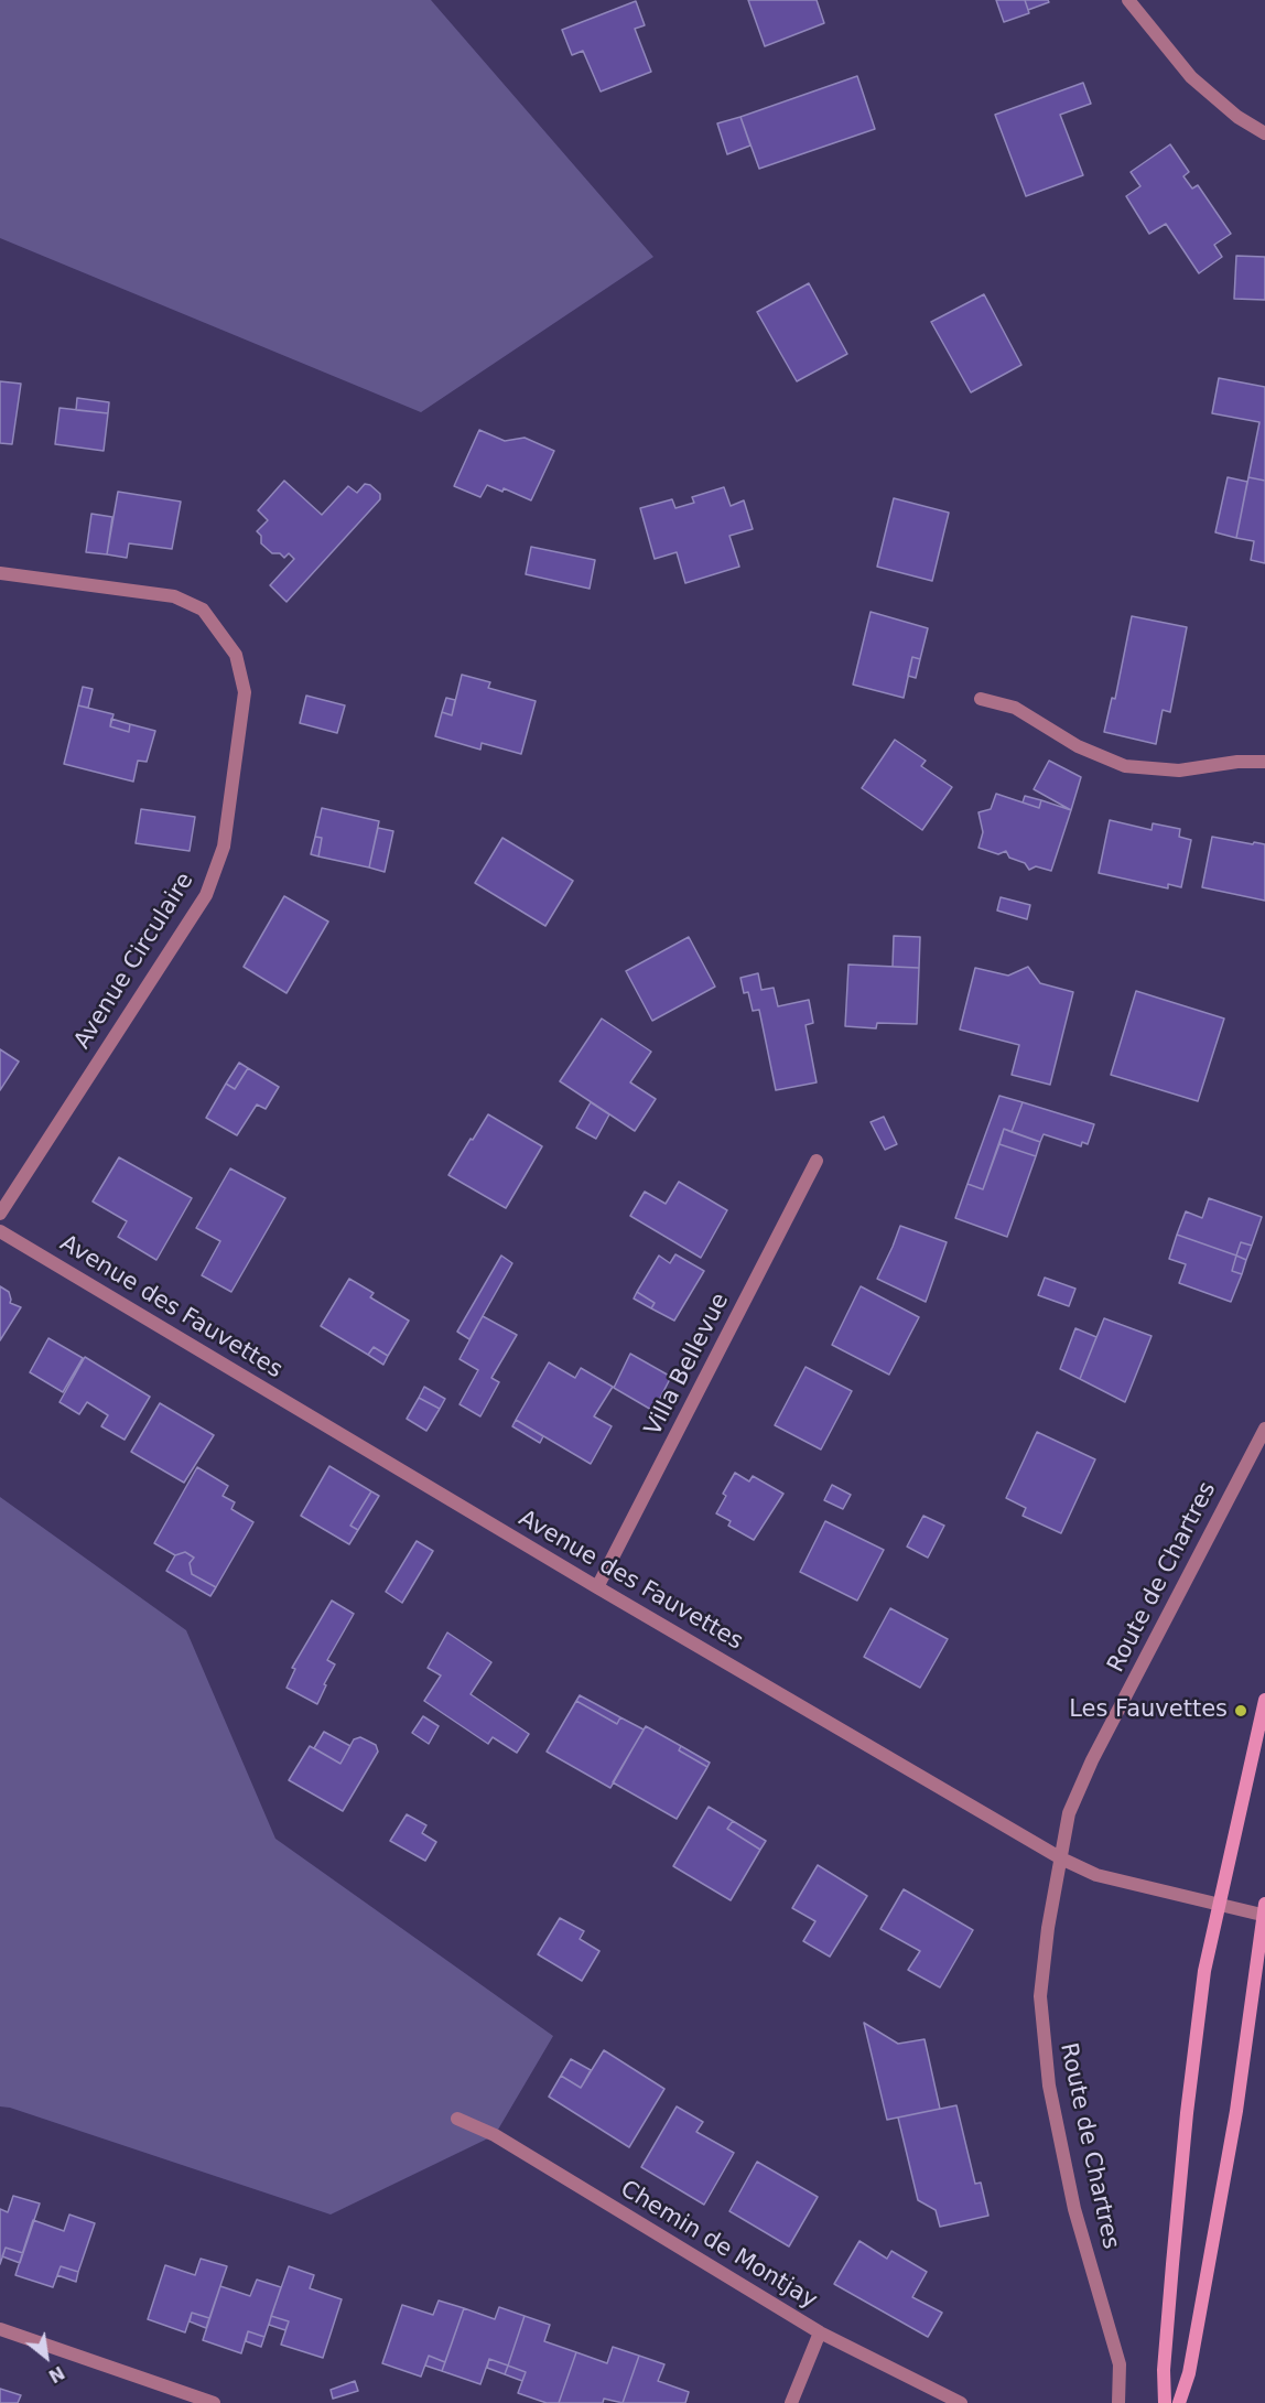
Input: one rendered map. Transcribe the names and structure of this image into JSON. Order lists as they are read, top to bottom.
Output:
{
  "streets": {
    "street": [
      "Avenue Circulaire",
      "Avenue des Fauvettes",
      "Villa Bellevue",
      "Route de Chartres",
      "Chemin de Montjay"
    ]
  },
  "crossings": [
    ["Avenue des Fauvettes", "Villa Bellevue"],
    ["Avenue des Fauvettes", "Route de Chartres"]
  ],
  "places": ["Les Fauvettes"],
  "north": "bottom right"
}
